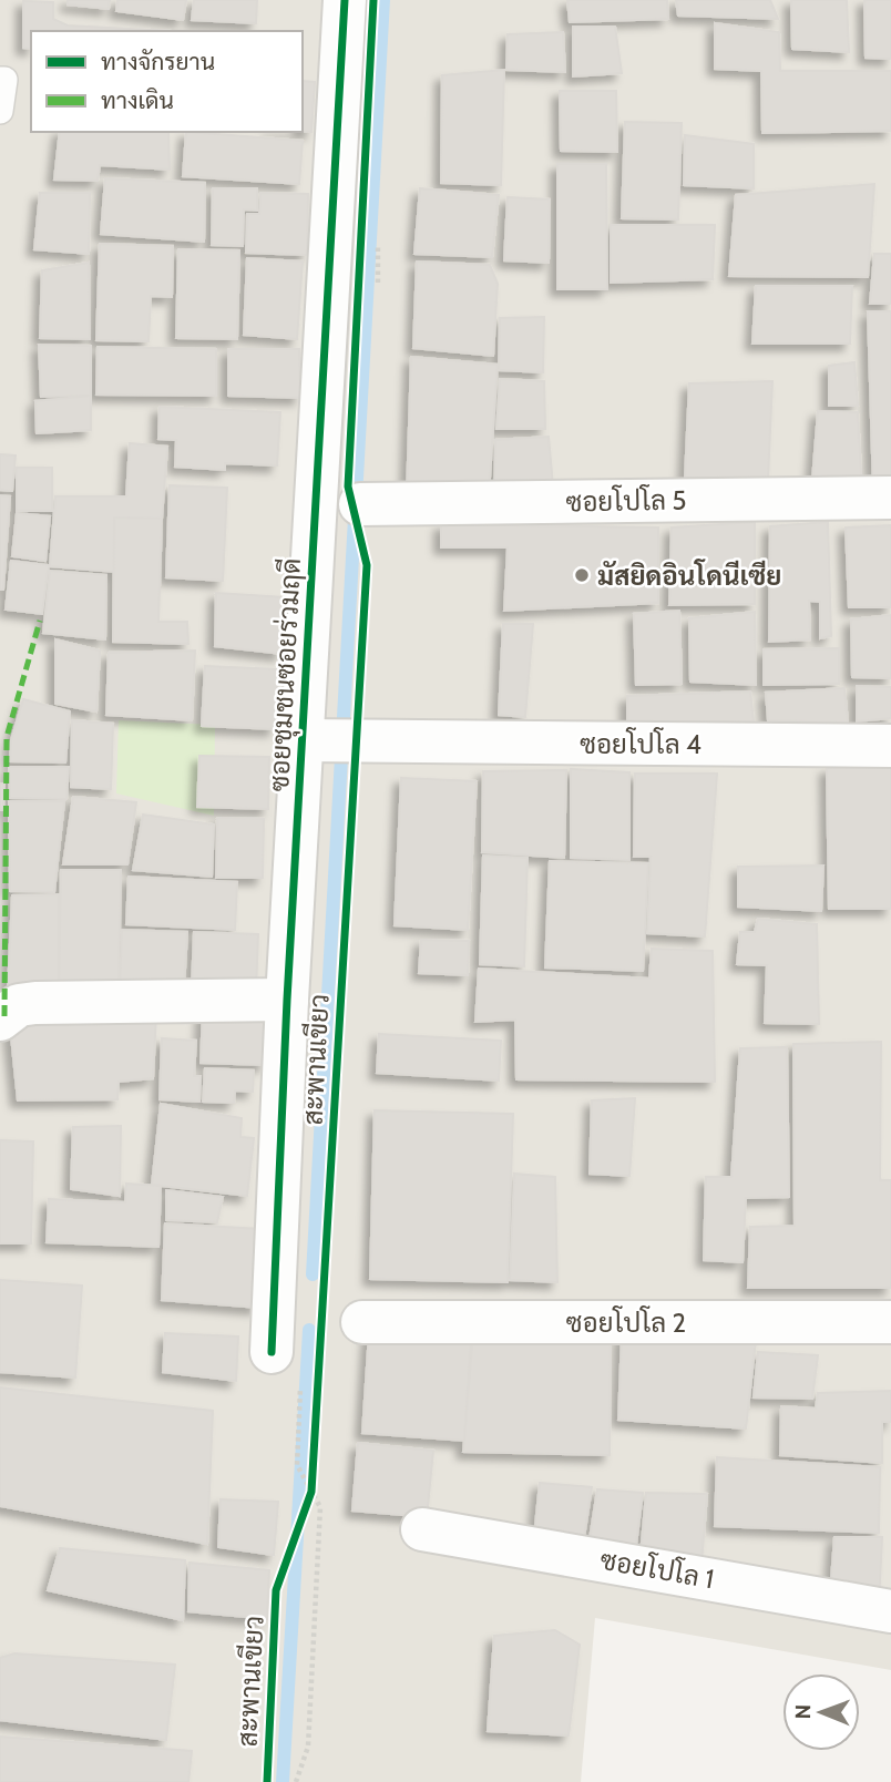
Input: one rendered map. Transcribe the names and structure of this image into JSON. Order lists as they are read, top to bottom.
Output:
{
  "streets": {
    "street": [
      "ซอยโปโล 5",
      "ซอยชุมชนซอยร่วมฤดี",
      "ซอยโปโล 4",
      "ซอยโปโล 2",
      "ซอยโปโล 1"
    ],
    "cycle path": ["สะพานเขียว"]
  },
  "crossings": [
    ["ซอยชุมชนซอยร่วมฤดี", "ซอยโปโล 4"]
  ],
  "places": ["มัสยิดอินโดนีเซีย"],
  "legend": ["ทางจักรยาน", "ทางเดิน"],
  "north": "left"
}
